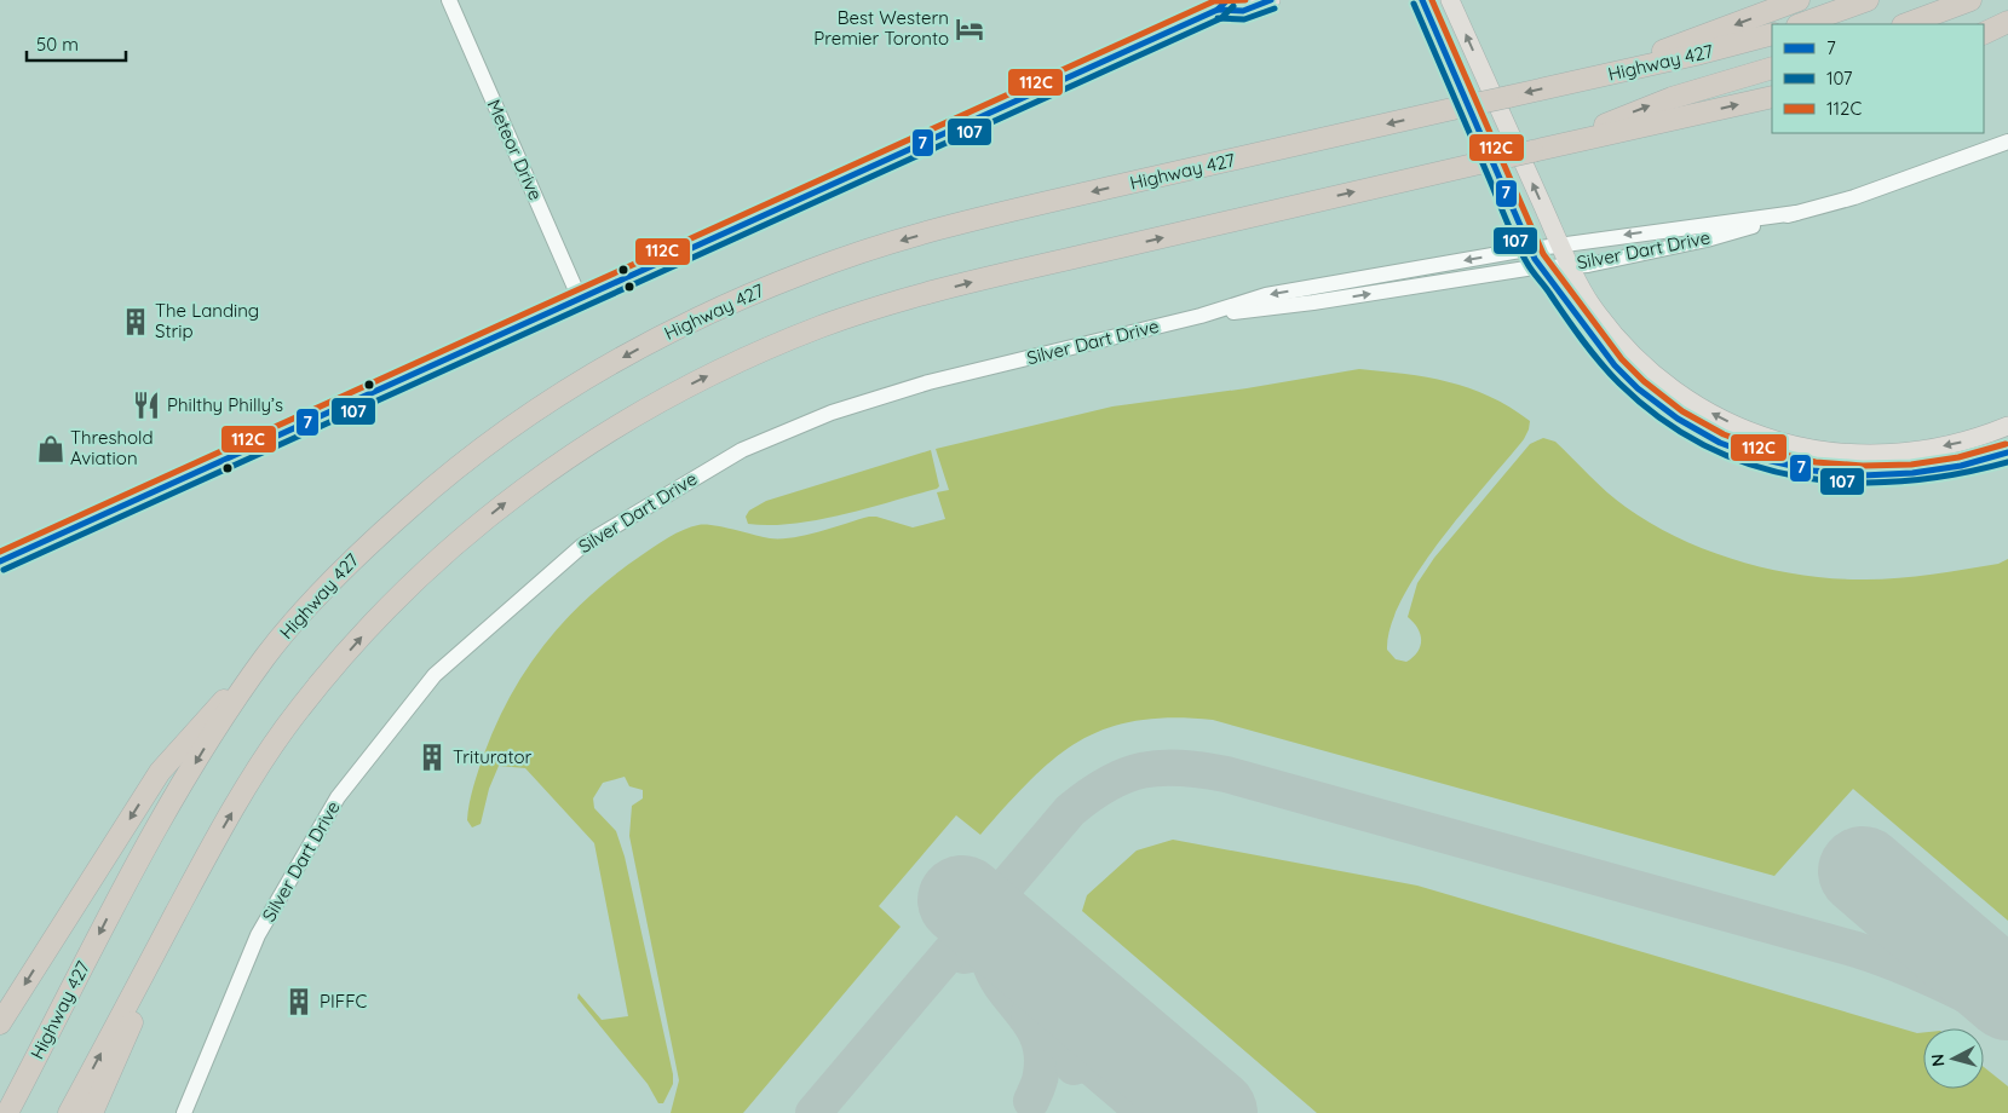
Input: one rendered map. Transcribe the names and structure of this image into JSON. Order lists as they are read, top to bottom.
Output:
{
  "streets": {
    "highway": ["Highway 427"],
    "street": ["Meteor Drive", "Silver Dart Drive"]
  },
  "places": {
    "hotel": ["Best Western Premier Toronto"],
    "building": ["The Landing Strip", "Triturator", "PIFFC"],
    "restaurant": ["Philthy Philly’s"],
    "shop": ["Threshold Aviation"]
  },
  "lines": ["transit line 7", "transit line 112C", "transit line 107"],
  "legend": ["7", "107", "112C"],
  "scale_bar": "50 m",
  "north": "left"
}
